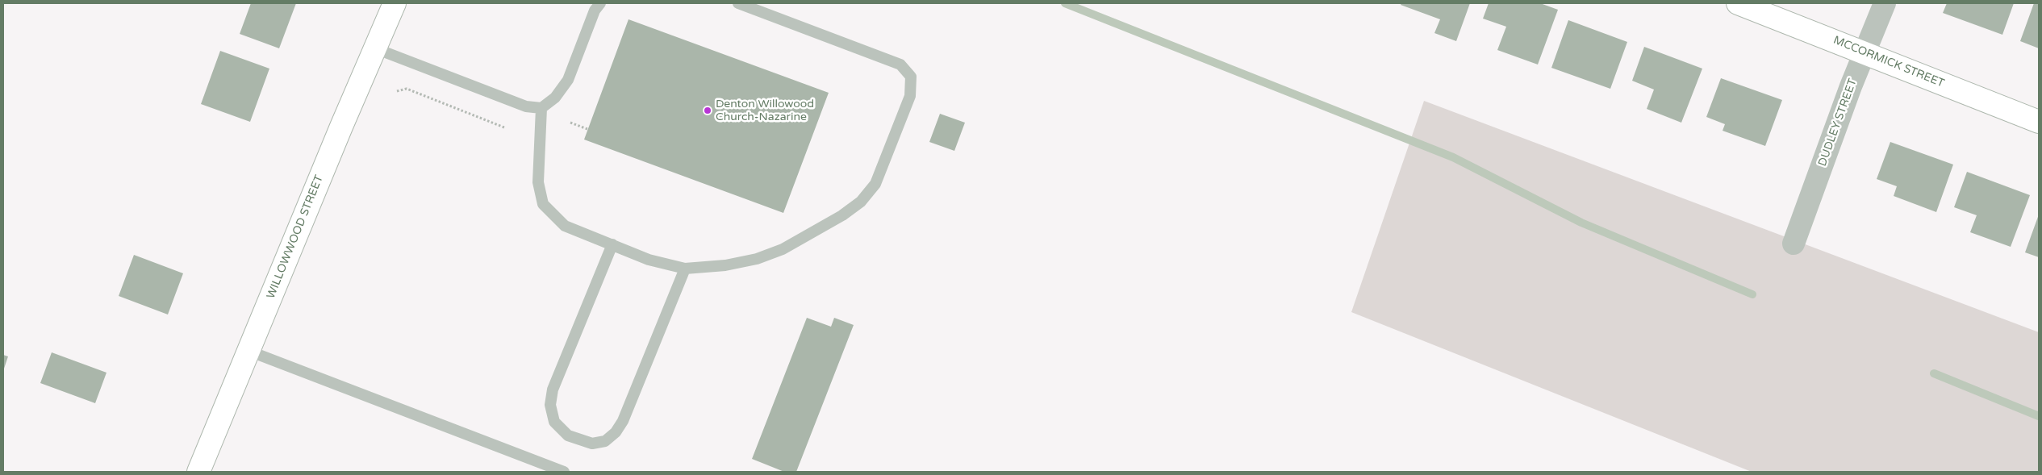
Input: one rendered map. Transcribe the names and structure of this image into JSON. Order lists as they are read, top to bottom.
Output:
{
  "streets": {
    "street": ["MCCORMICK STREET", "DUDLEY STREET", "WILLOWWOOD STREET"]
  },
  "crossings": [
    ["MCCORMICK STREET", "DUDLEY STREET"]
  ],
  "places": ["Denton Willowood Church-Nazarine"]
}
